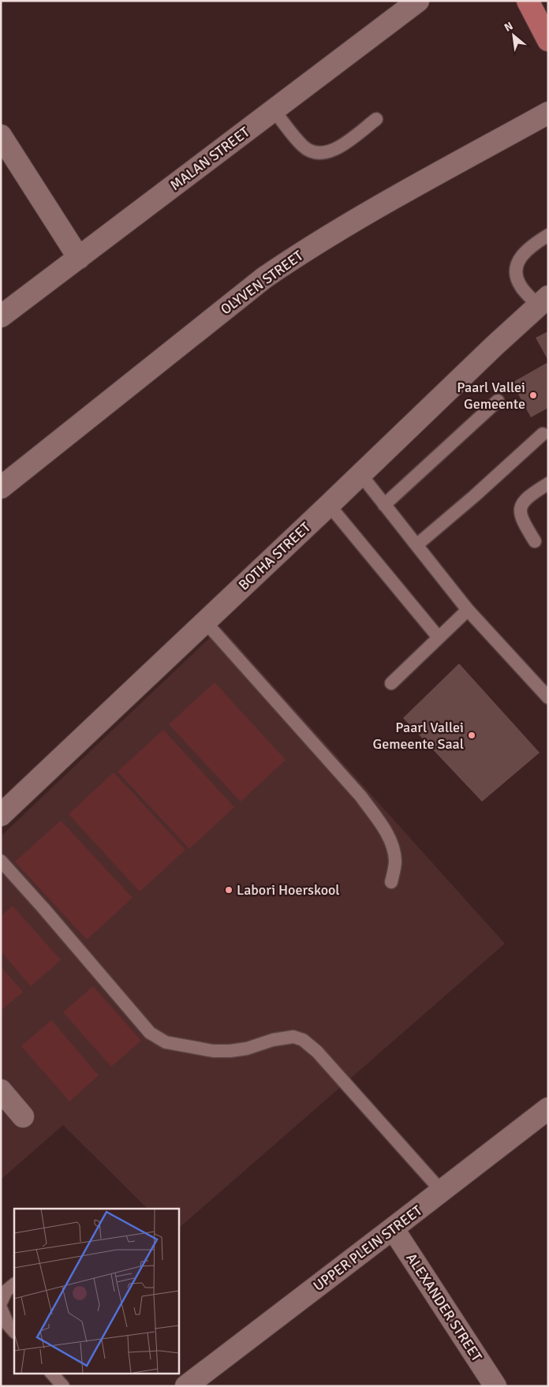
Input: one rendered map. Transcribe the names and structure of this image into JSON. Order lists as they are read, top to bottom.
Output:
{
  "streets": {
    "street": [
      "MALAN STREET",
      "OLYVEN STREET",
      "BOTHA STREET",
      "UPPER PLEIN STREET",
      "ALEXANDER STREET"
    ]
  },
  "crossings": [
    ["UPPER PLEIN STREET", "ALEXANDER STREET"]
  ],
  "places": ["Paarl Vallei Gemeente", "Paarl Vallei Gemeente Saal", "Labori Hoerskool"],
  "north": "top left"
}
